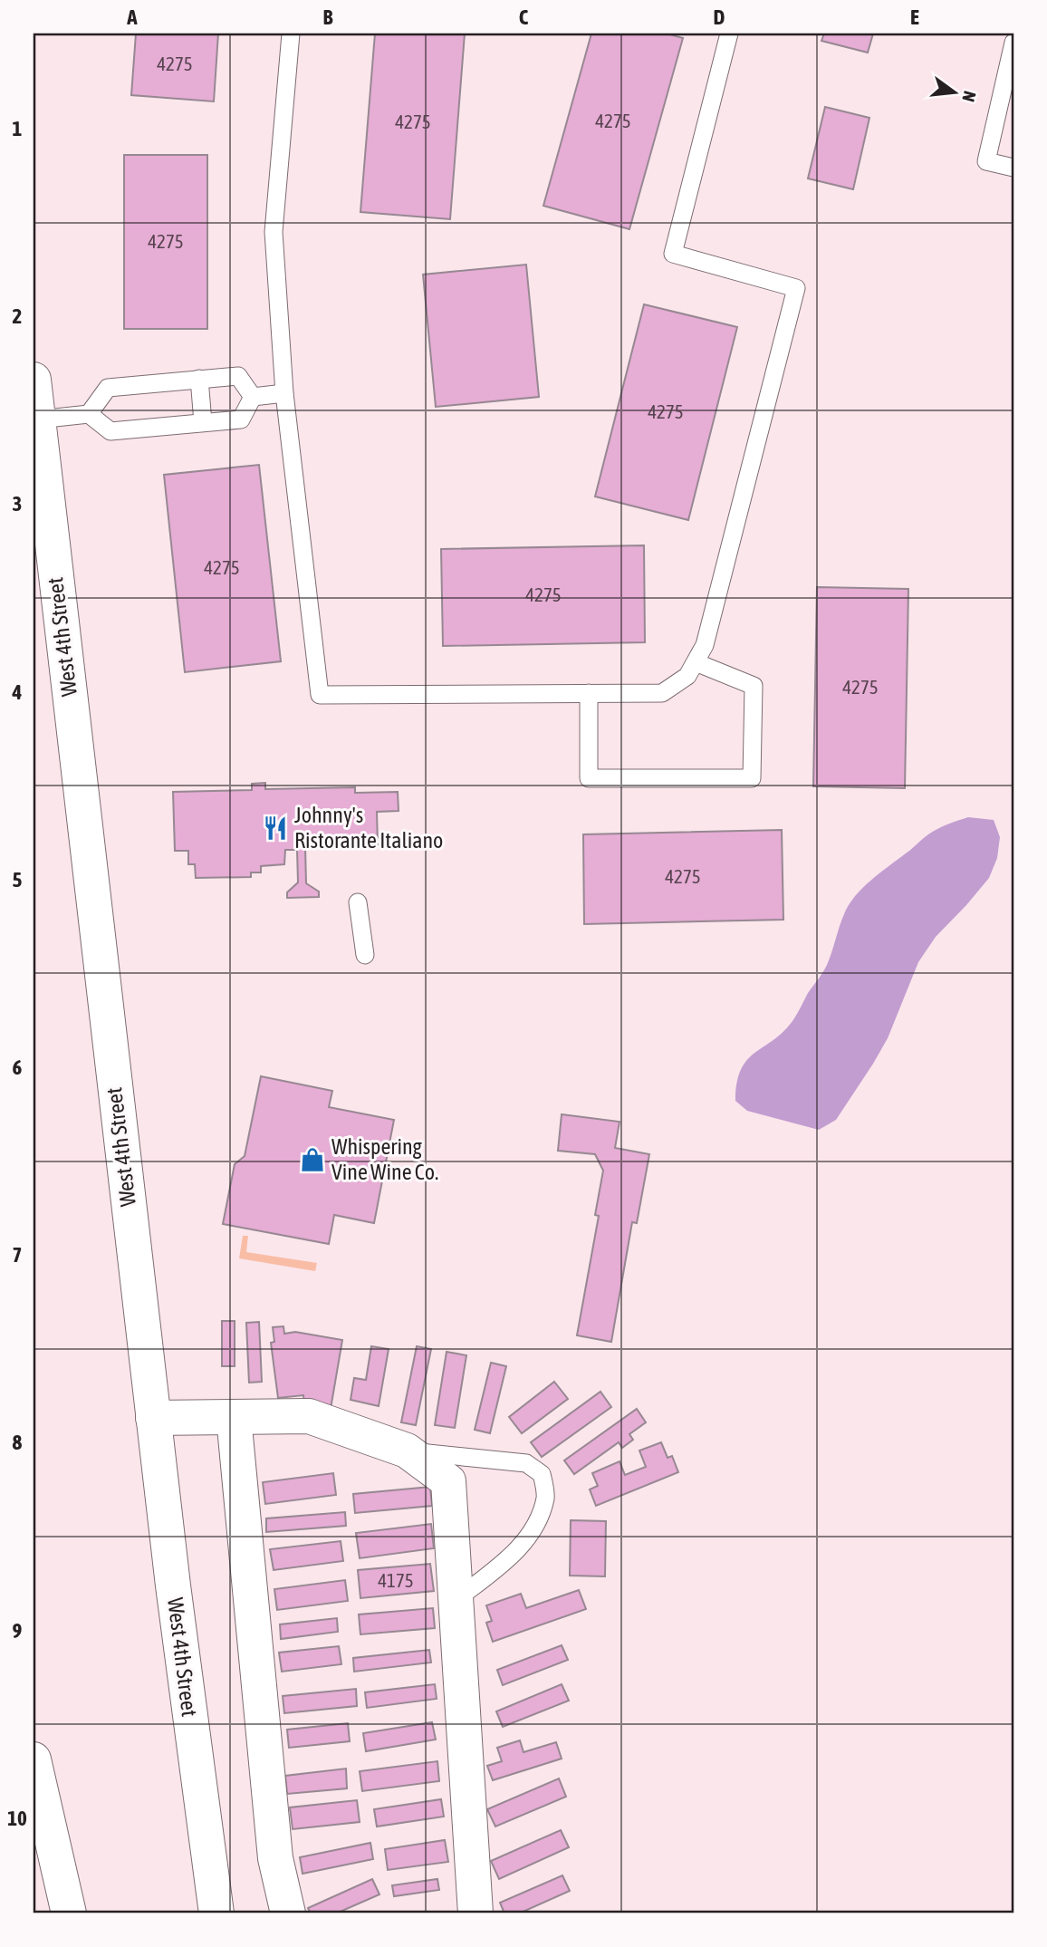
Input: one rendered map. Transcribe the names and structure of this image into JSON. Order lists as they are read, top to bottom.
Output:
{
  "streets": {
    "main road": ["West 4th Street"]
  },
  "places": {
    "restaurant": ["Johnny's Ristorante Italiano"],
    "shop": ["Whispering Vine Wine Co."]
  },
  "house_numbers": [
    "4275",
    "4275",
    "4275",
    "4275",
    "4275",
    "4275",
    "4275",
    "4275",
    "4275",
    "4175"
  ],
  "north": "right",
  "grid": {
    "columns": [
      "A",
      "B",
      "C",
      "D",
      "E"
    ],
    "rows": [
      "1",
      "2",
      "3",
      "4",
      "5",
      "6",
      "7",
      "8",
      "9",
      "10"
    ]
  }
}
